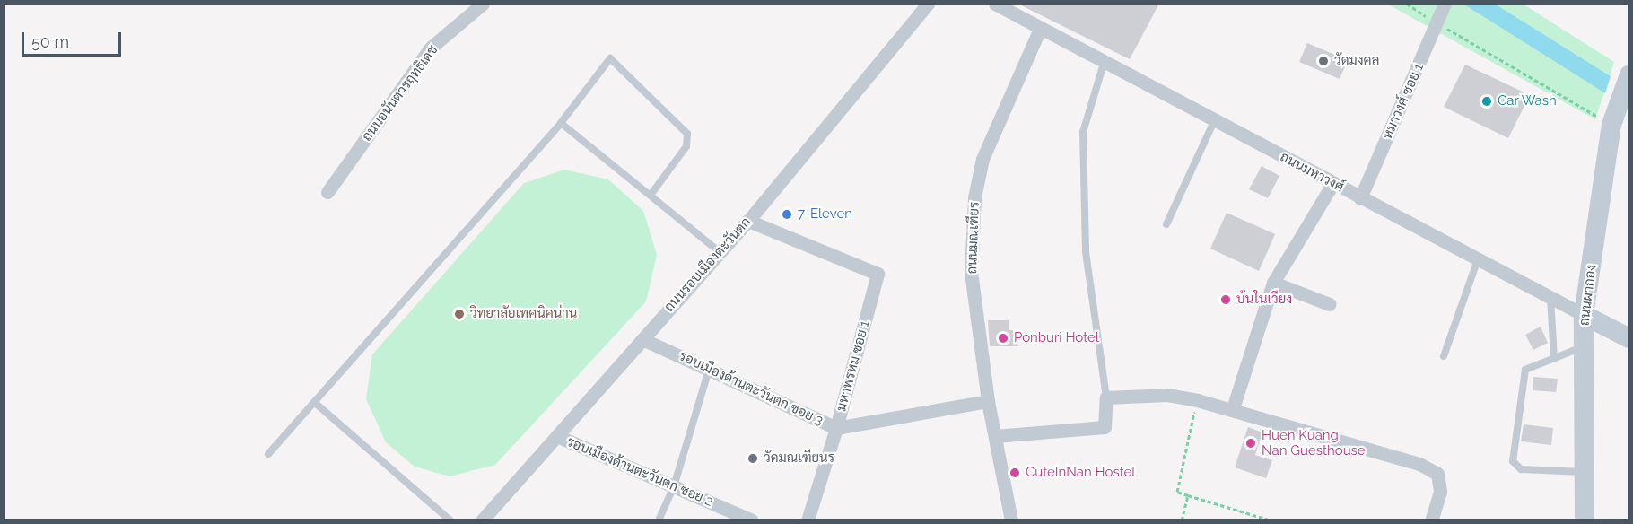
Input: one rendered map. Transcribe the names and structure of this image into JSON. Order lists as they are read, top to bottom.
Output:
{
  "streets": {
    "main road": ["ถนนมหาวงศ์", "ถนนผากอง"],
    "street": [
      "ถนนอนันตวรฤทธิเดช",
      "หมาวงศ์ ซอย 1",
      "ถนนมณเฑียร",
      "ถนนรอบเมืองตะวันตก",
      "มหาพรหม ซอย 1",
      "รอบเมืองด้านตะวันตก ซอย 3",
      "รอบเมืองด้านตะวันตก ซอย 2"
    ]
  },
  "crossings": [
    ["หมาวงศ์ ซอย 1", "ถนนมหาวงศ์"],
    ["ถนนมหาวงศ์", "ถนนมณเฑียร"],
    ["ถนนมหาวงศ์", "ถนนผากอง"],
    ["ถนนมณเฑียร", "รอบเมืองด้านตะวันตก ซอย 3"],
    ["ถนนรอบเมืองตะวันตก", "มหาพรหม ซอย 1"],
    ["ถนนรอบเมืองตะวันตก", "รอบเมืองด้านตะวันตก ซอย 3"],
    ["ถนนรอบเมืองตะวันตก", "รอบเมืองด้านตะวันตก ซอย 2"],
    ["มหาพรหม ซอย 1", "รอบเมืองด้านตะวันตก ซอย 3"]
  ],
  "places": [
    "วัดมงคล",
    "Car Wash",
    "7-Eleven",
    "บ้นในเวียง",
    "วิทยาลัยเทคนิคน่าน",
    "Ponburi Hotel",
    "Huen Kuang Nan Guesthouse",
    "วัดมณเฑียนร",
    "CuteInNan Hostel"
  ],
  "scale_bar": "50 m"
}
